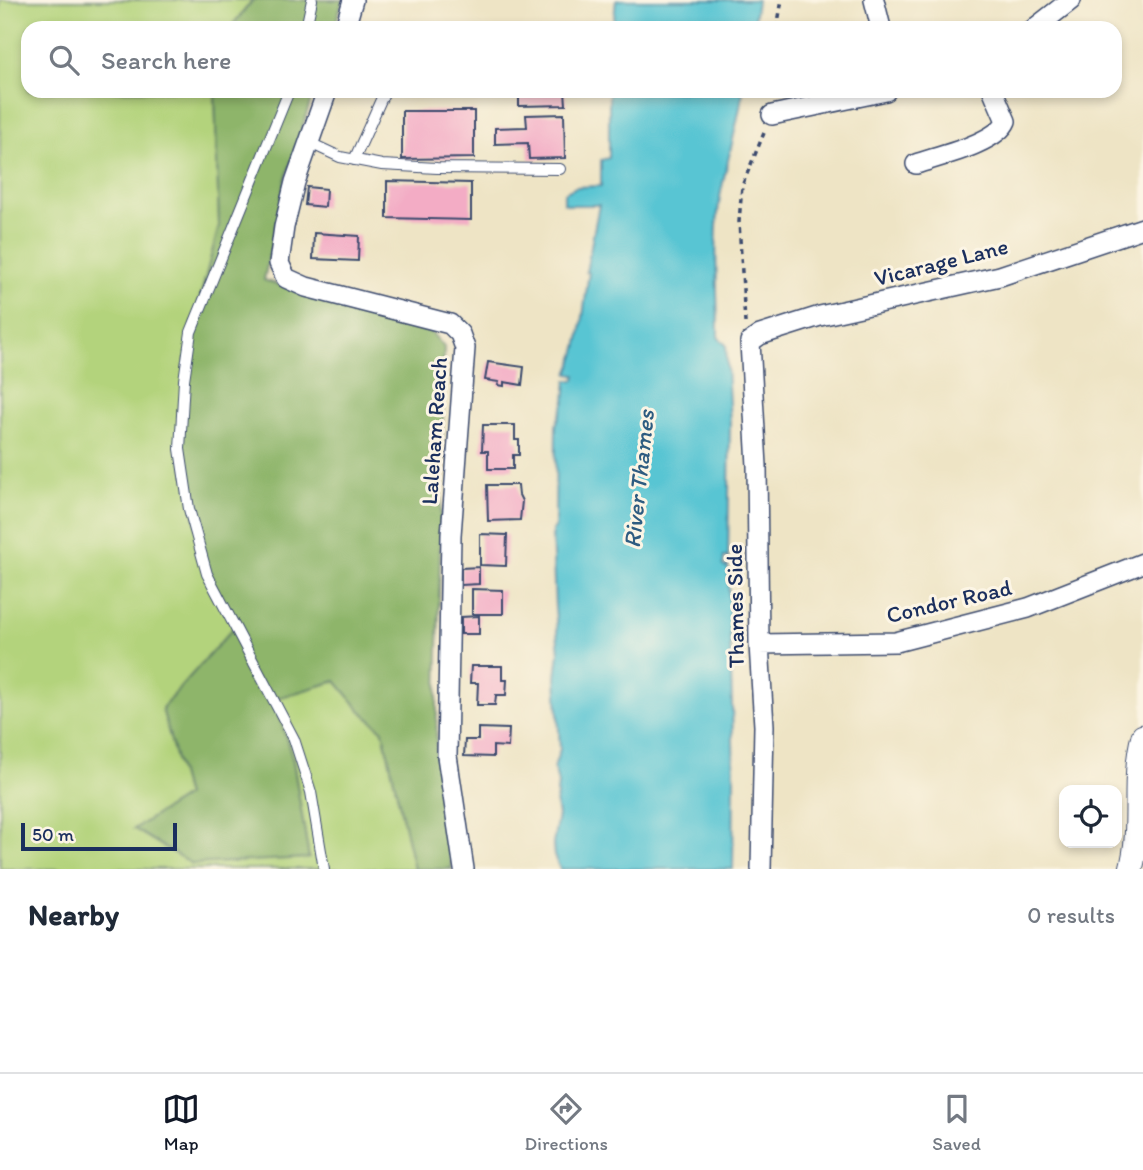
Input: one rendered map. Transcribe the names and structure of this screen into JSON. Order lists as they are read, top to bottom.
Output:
{
  "streets": {
    "street": [
      "Vicarage Lane",
      "Laleham Reach",
      "Condor Road",
      "Thames Side"
    ]
  },
  "crossings": [
    ["Vicarage Lane", "Thames Side"],
    ["Condor Road", "Thames Side"]
  ],
  "water": ["River Thames"],
  "scale_bar": "50 m",
  "page": {
    "search": "Search here",
    "scale": "50 m",
    "heading": ["Nearby", "0 results"],
    "nav": ["Map", "Directions", "Saved"]
  }
}
